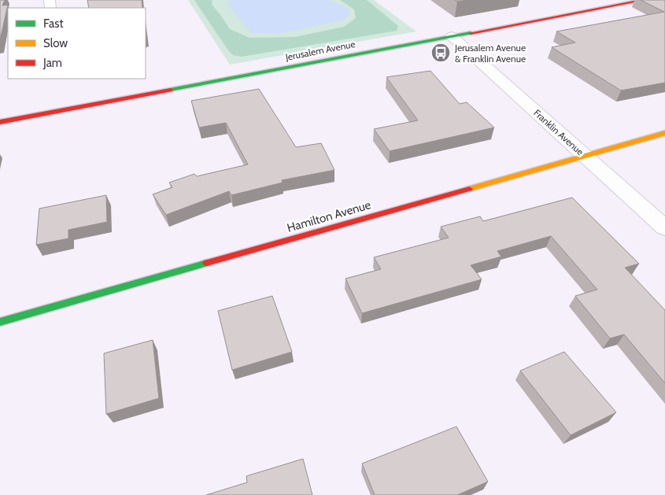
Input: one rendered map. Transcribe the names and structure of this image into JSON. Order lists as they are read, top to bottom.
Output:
{
  "streets": {
    "main road": ["Jerusalem Avenue", "Hamilton Avenue"],
    "street": ["Franklin Avenue"]
  },
  "crossings": [
    ["Jerusalem Avenue", "Franklin Avenue"],
    ["Franklin Avenue", "Hamilton Avenue"]
  ],
  "places": {
    "bus stop": ["Jerusalem Avenue & Franklin Avenue"]
  },
  "legend": ["Fast", "Slow", "Jam"]
}
